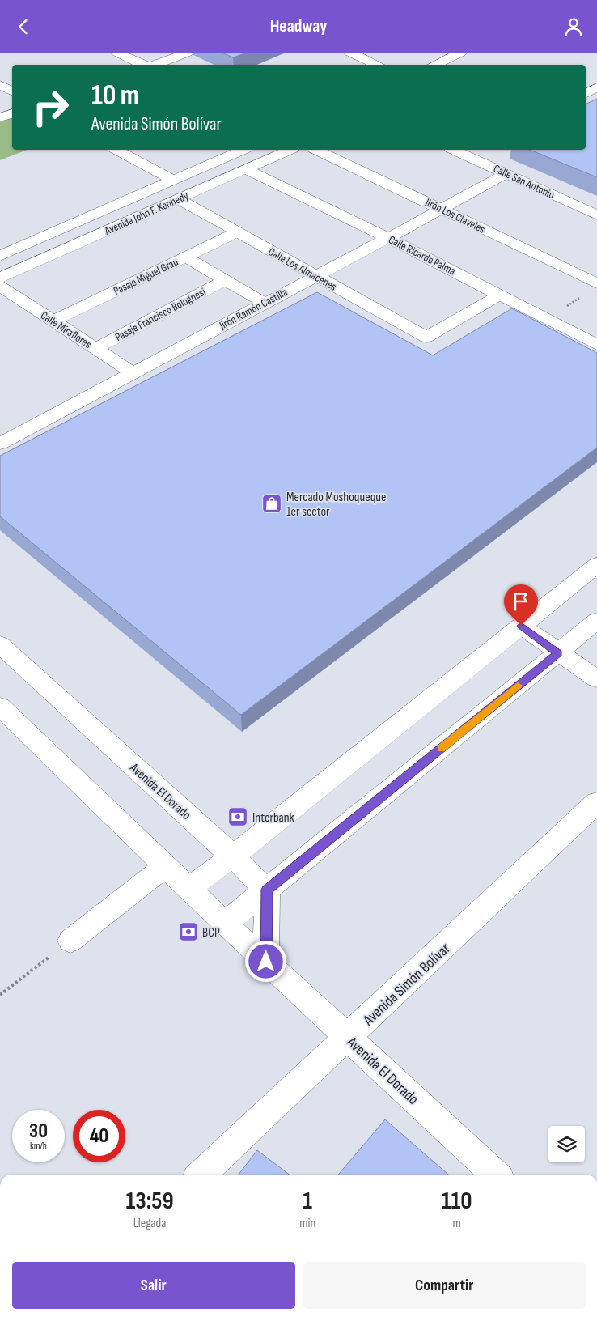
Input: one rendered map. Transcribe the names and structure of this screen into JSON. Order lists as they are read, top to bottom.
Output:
{
  "streets": {
    "street": [
      "Calle San Antonio",
      "Avenida John F. Kennedy",
      "Jirón Los Claveles",
      "Calle Ricardo Palma",
      "Calle Los Almacenes",
      "Pasaje Miguel Grau",
      "Jirón Ramón Castilla",
      "Pasaje Francisco Bolognesi",
      "Calle Miraflores",
      "Avenida El Dorado",
      "Avenida Simón Bolívar"
    ]
  },
  "crossings": [
    ["Calle San Antonio", "Jirón Ramón Castilla"],
    ["Avenida John F. Kennedy", "Calle Ricardo Palma"],
    ["Avenida John F. Kennedy", "Calle Los Almacenes"],
    ["Jirón Los Claveles", "Jirón Ramón Castilla"],
    ["Calle Ricardo Palma", "Calle Los Almacenes"],
    ["Calle Ricardo Palma", "Jirón Ramón Castilla"],
    ["Calle Los Almacenes", "Pasaje Miguel Grau"],
    ["Calle Los Almacenes", "Jirón Ramón Castilla"],
    ["Pasaje Miguel Grau", "Calle Miraflores"],
    ["Jirón Ramón Castilla", "Calle Miraflores"],
    ["Pasaje Francisco Bolognesi", "Calle Miraflores"],
    ["Avenida El Dorado", "Avenida Simón Bolívar"]
  ],
  "places": {
    "shop": ["Mercado Moshoqueque 1er sector"],
    "bank": ["Interbank", "BCP"]
  },
  "page": {
    "header": "Headway",
    "turn": ["10 m", "Avenida Simón Bolívar"],
    "speed": "30 km/h",
    "limit": "40",
    "eta": [
      "13:59",
      "Llegada",
      "1",
      "min",
      "110",
      "m"
    ],
    "buttons": ["Salir", "Compartir"]
  }
}
